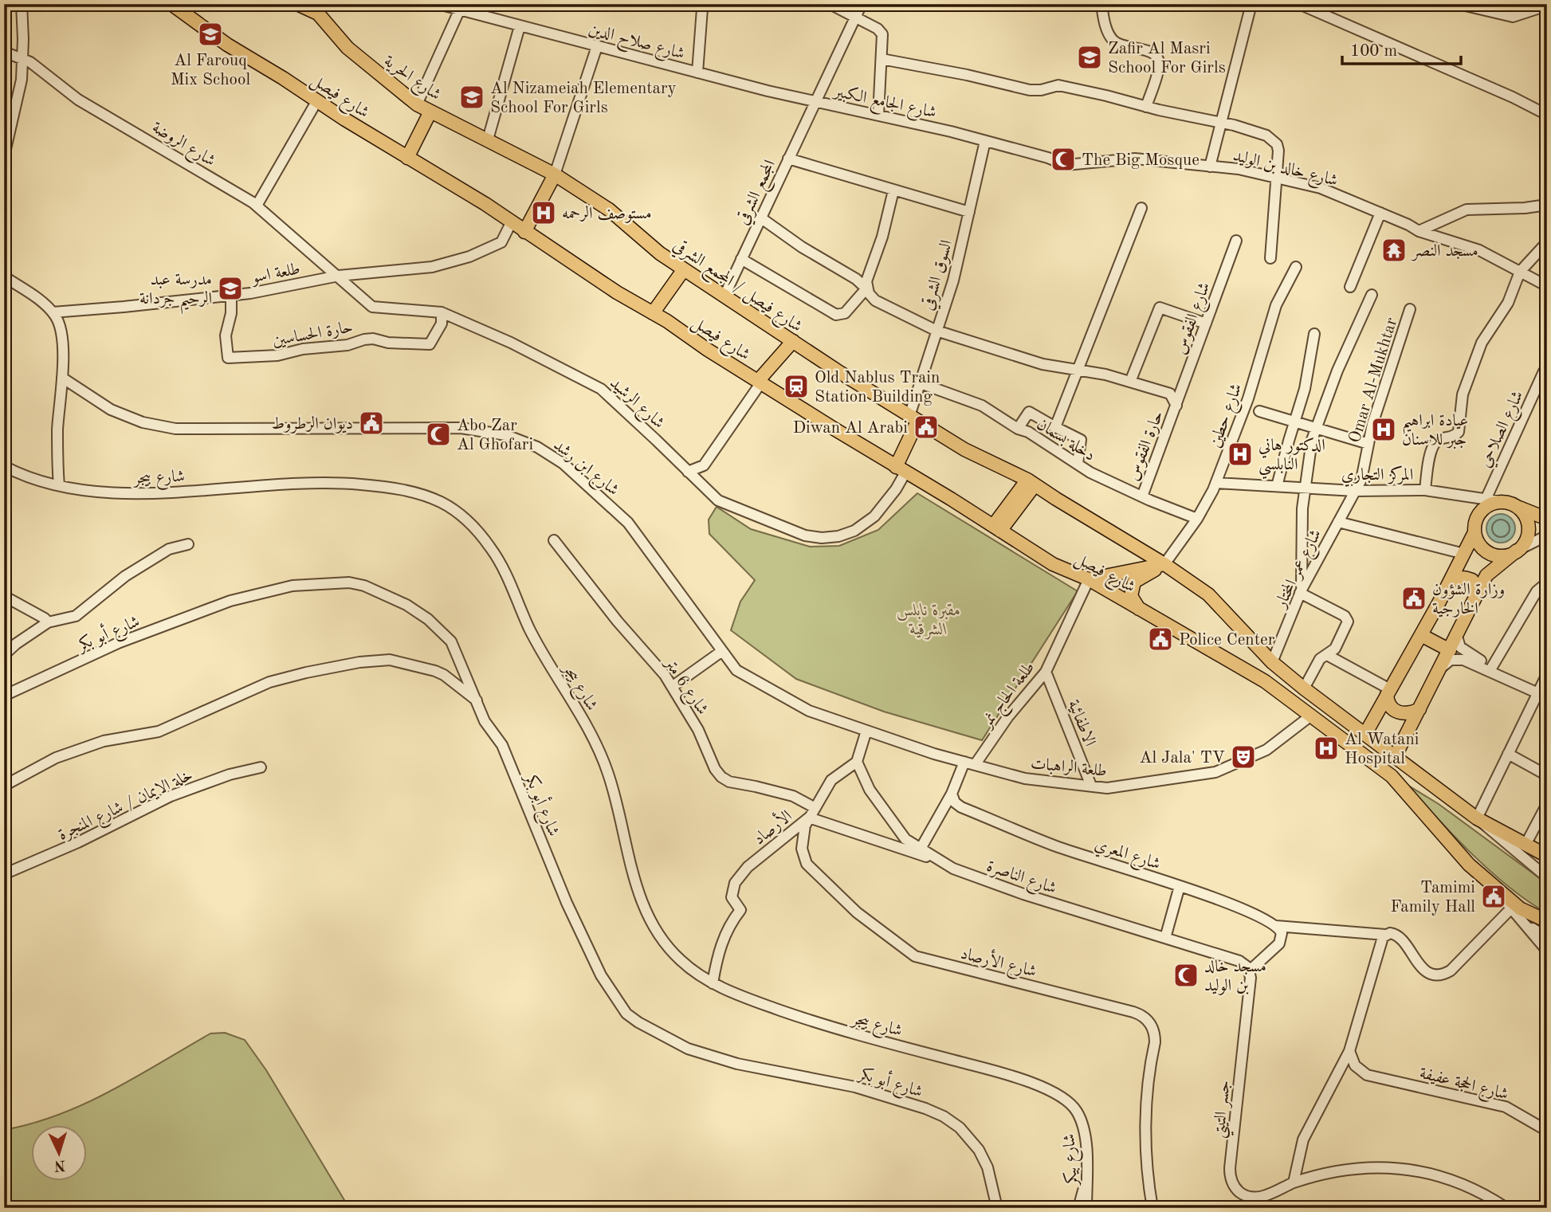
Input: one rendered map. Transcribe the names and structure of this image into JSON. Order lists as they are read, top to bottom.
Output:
{
  "streets": {
    "main road": ["شارع الحرية", "شارع فيصل", "شارع فيصل / المجمع الشرقي"],
    "street": [
      "شارع صلاح الدين",
      "شارع الجامع الكبير",
      "شارع الروضة",
      "شارع خالد بن الوليد",
      "المجمع الشرقي",
      "طلعة اسو",
      "السوق الشرقي",
      "شارع الفقوس",
      "حارة الحساسين",
      "Omar Al-Mukhtar",
      "شارع الرشيد",
      "شارع حطين",
      "شارع الصلاحي",
      "دخلة بسمان",
      "حارة الفقوس",
      "شارع ابن رشد",
      "المركز التجاري",
      "شارع بيجر",
      "شارع عمر المختار",
      "شارع أبو بكر",
      "شارع 6 متر",
      "طلعة الحاج نمر",
      "الاطفائية",
      "طلعة الراهبات",
      "خلة الايمان / شارع المنجرة",
      "الأرصاد",
      "شارع المعري",
      "شارع الناصرة",
      "شارع الأرصاد",
      "شارع الحجة عفيفة",
      "جسر التيتي",
      "شارع بيكر"
    ]
  },
  "crossings": [
    ["شارع صلاح الدين", "شارع الجامع الكبير"],
    ["شارع الحرية", "شارع فيصل / المجمع الشرقي"],
    ["شارع فيصل", "طلعة اسو"],
    ["شارع فيصل", "شارع الرشيد"],
    ["شارع فيصل", "طلعة الحاج نمر"],
    ["شارع فيصل", "طلعة الراهبات"],
    ["شارع الجامع الكبير", "شارع خالد بن الوليد"],
    ["شارع الجامع الكبير", "المجمع الشرقي"],
    ["شارع الجامع الكبير", "السوق الشرقي"],
    ["شارع الروضة", "طلعة اسو"],
    ["شارع الروضة", "شارع الرشيد"],
    ["المجمع الشرقي", "شارع فيصل / المجمع الشرقي"],
    ["طلعة اسو", "حارة الحساسين"],
    ["طلعة اسو", "شارع الرشيد"],
    ["السوق الشرقي", "شارع فيصل / المجمع الشرقي"],
    ["السوق الشرقي", "دخلة بسمان"],
    ["شارع فيصل / المجمع الشرقي", "شارع حطين"],
    ["شارع فيصل / المجمع الشرقي", "شارع عمر المختار"],
    ["شارع الفقوس", "حارة الفقوس"],
    ["حارة الحساسين", "شارع الرشيد"],
    ["Omar Al-Mukhtar", "المركز التجاري"],
    ["Omar Al-Mukhtar", "شارع عمر المختار"],
    ["شارع حطين", "دخلة بسمان"],
    ["شارع حطين", "المركز التجاري"],
    ["شارع الصلاحي", "المركز التجاري"],
    ["دخلة بسمان", "حارة الفقوس"],
    ["شارع ابن رشد", "طلعة الحاج نمر"],
    ["شارع ابن رشد", "طلعة الراهبات"],
    ["المركز التجاري", "شارع عمر المختار"],
    ["شارع بيجر", "الأرصاد"],
    ["شارع بيجر", "شارع بيكر"],
    ["شارع 6 متر", "شارع الأرصاد"],
    ["طلعة الحاج نمر", "الاطفائية"],
    ["طلعة الحاج نمر", "طلعة الراهبات"],
    ["الاطفائية", "طلعة الراهبات"],
    ["الأرصاد", "شارع الناصرة"],
    ["الأرصاد", "شارع الأرصاد"],
    ["شارع الناصرة", "شارع الأرصاد"],
    ["شارع الناصرة", "جسر التيتي"]
  ],
  "parks": ["مقبرة نابلس الشرقية"],
  "places": {
    "school or university": [
      "Al Farouq Mix School",
      "Zafir Al Masri School For Girls",
      "Al Nizameiah Elementary School For Girls",
      "مدرسة عبد الرحيم جردانة"
    ],
    "mosque": ["The Big Mosque", "Abo Zar Al Ghofari", "مسجد خالد بن الوليد"],
    "hospital": [
      "مستوصف الرحمه",
      "عيادة ابراهيم جبر للاسنان",
      "الدكتور هاني النابلسي",
      "Al Watani Hospital"
    ],
    "temple": ["مسجد النصر"],
    "station": ["Old Nablus Train Station Building"],
    "public building": [
      "ديوان الرطروط",
      "Diwan Al Arabi",
      "وزارة الشؤون الخارجية",
      "Police Center",
      "Tamimi Family Hall"
    ],
    "theatre": ["Al Jala' TV"]
  },
  "scale_bar": "100 m",
  "north": "bottom"
}
